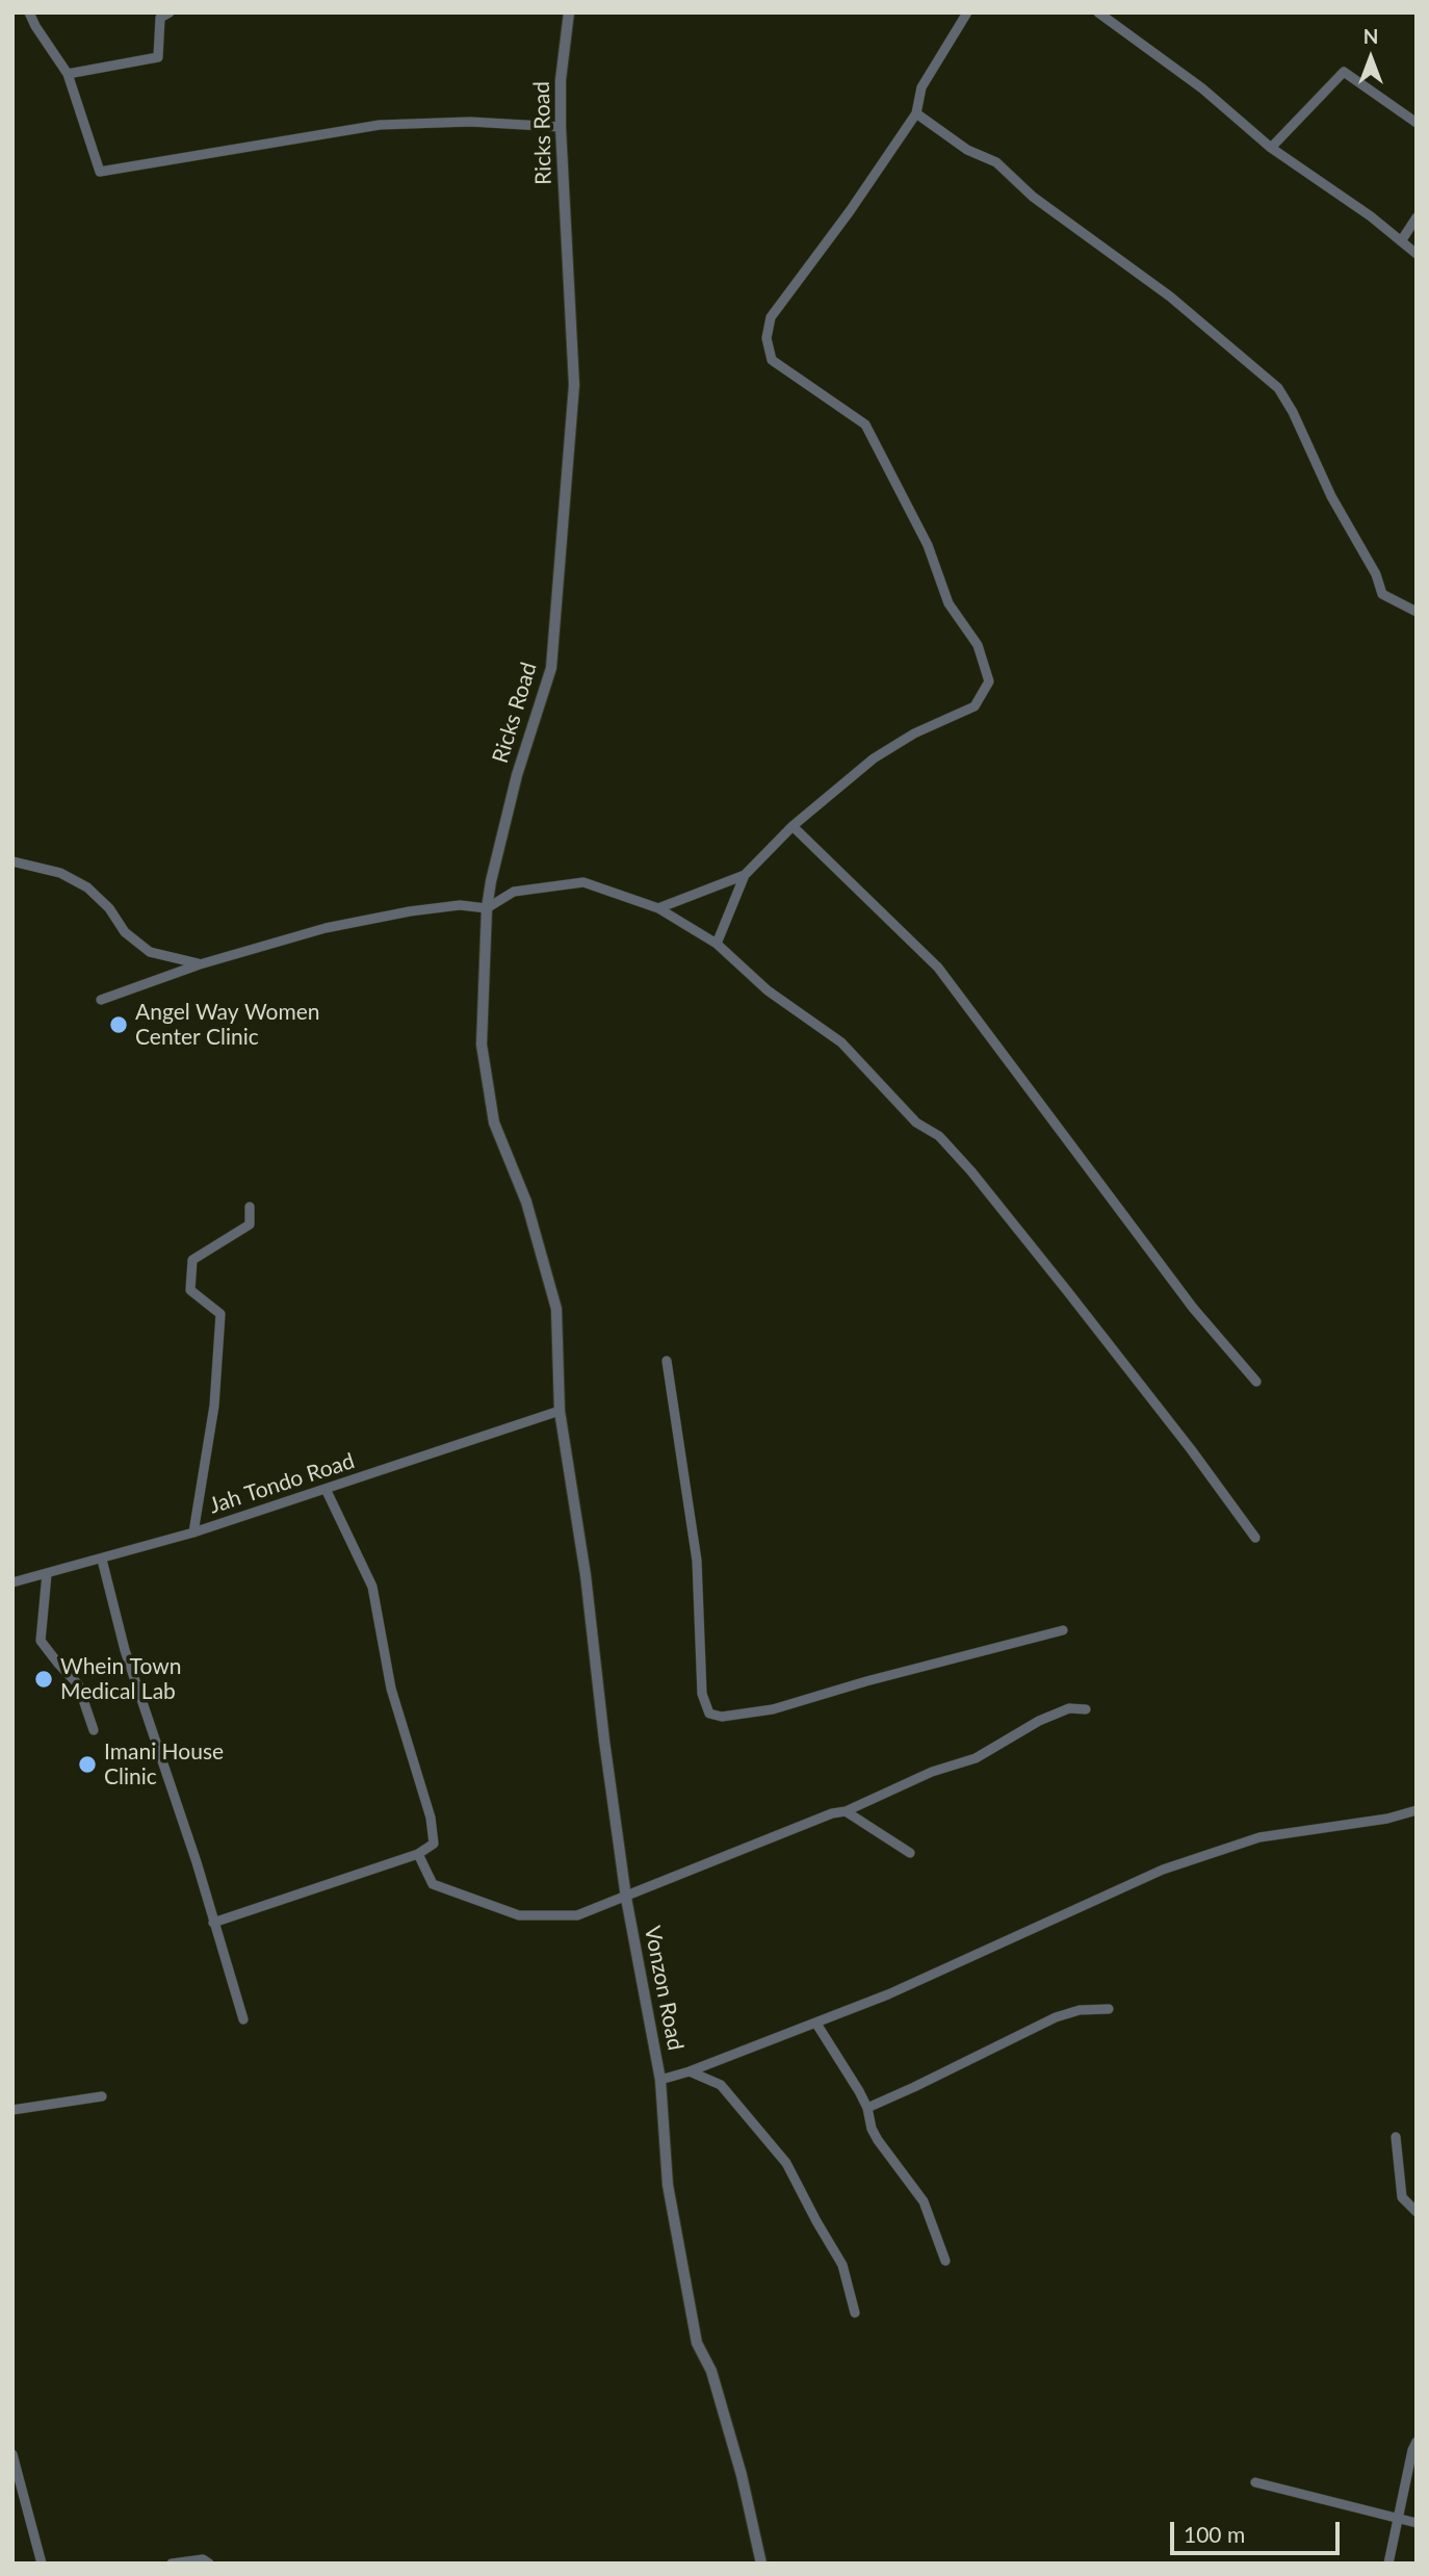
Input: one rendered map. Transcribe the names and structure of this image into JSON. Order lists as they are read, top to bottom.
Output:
{
  "streets": {
    "street": ["Ricks Road", "Jah Tondo Road", "Vonzon Road"]
  },
  "crossings": [
    ["Ricks Road", "Jah Tondo Road"],
    ["Ricks Road", "Vonzon Road"],
    ["Jah Tondo Road", "Vonzon Road"]
  ],
  "places": ["Angel Way Women Center Clinic", "Whein Town Medical Lab", "Imani House Clinic"],
  "scale_bar": "100 m",
  "north": "top"
}
